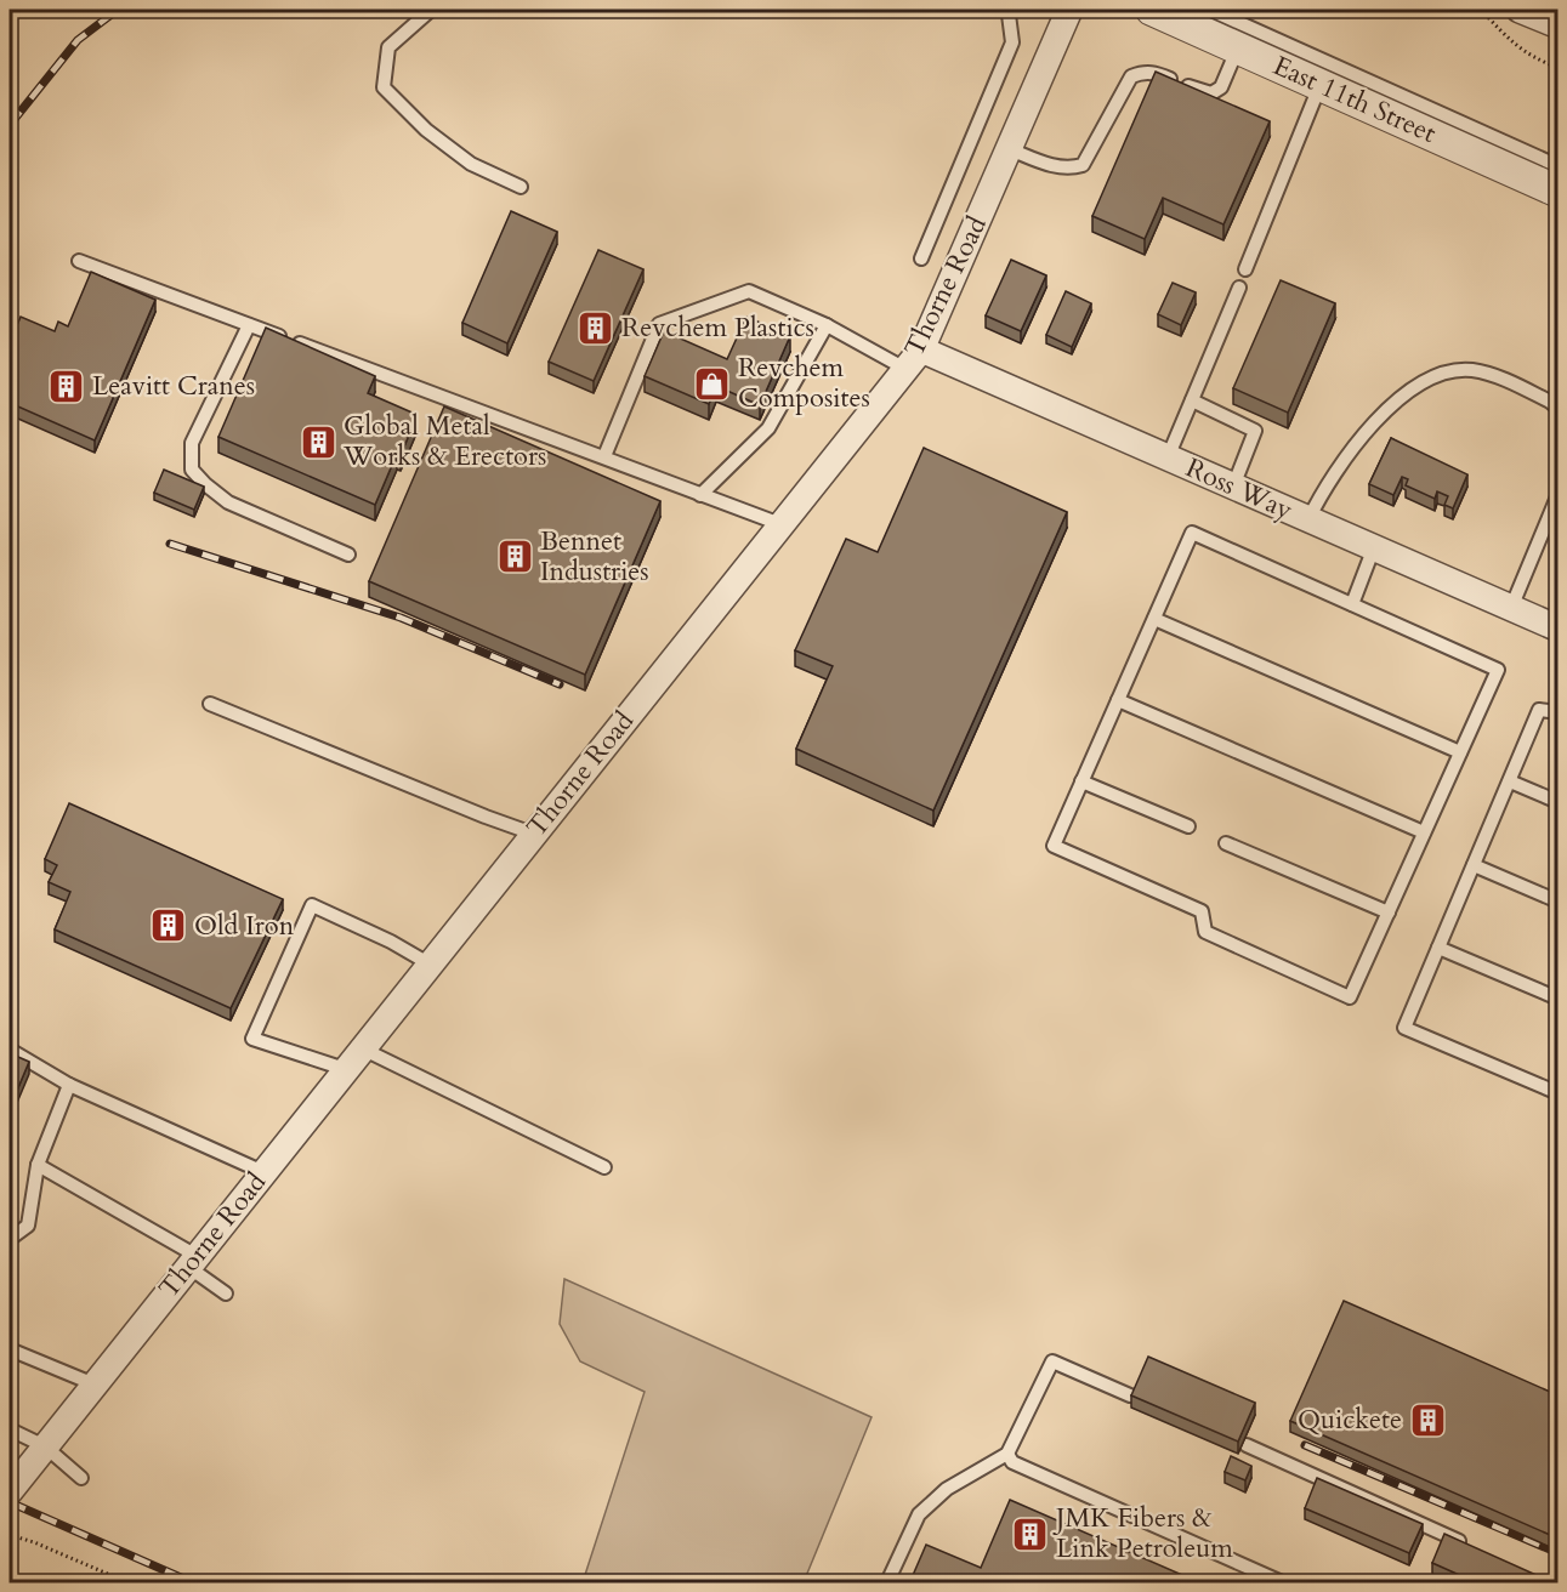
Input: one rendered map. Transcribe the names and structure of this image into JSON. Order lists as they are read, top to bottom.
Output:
{
  "streets": {
    "street": ["East 11th Street", "Thorne Road", "Ross Way"]
  },
  "crossings": [
    ["Thorne Road", "Ross Way"]
  ],
  "places": {
    "building": [
      "Revchem Plastics",
      "Leavitt Cranes",
      "Global Metal Works & Erectors",
      "Bennet Industries",
      "Old Iron",
      "Quickete",
      "JMK Fibers & Link Petroleum"
    ],
    "shop": ["Revchem Composites"]
  }
}
